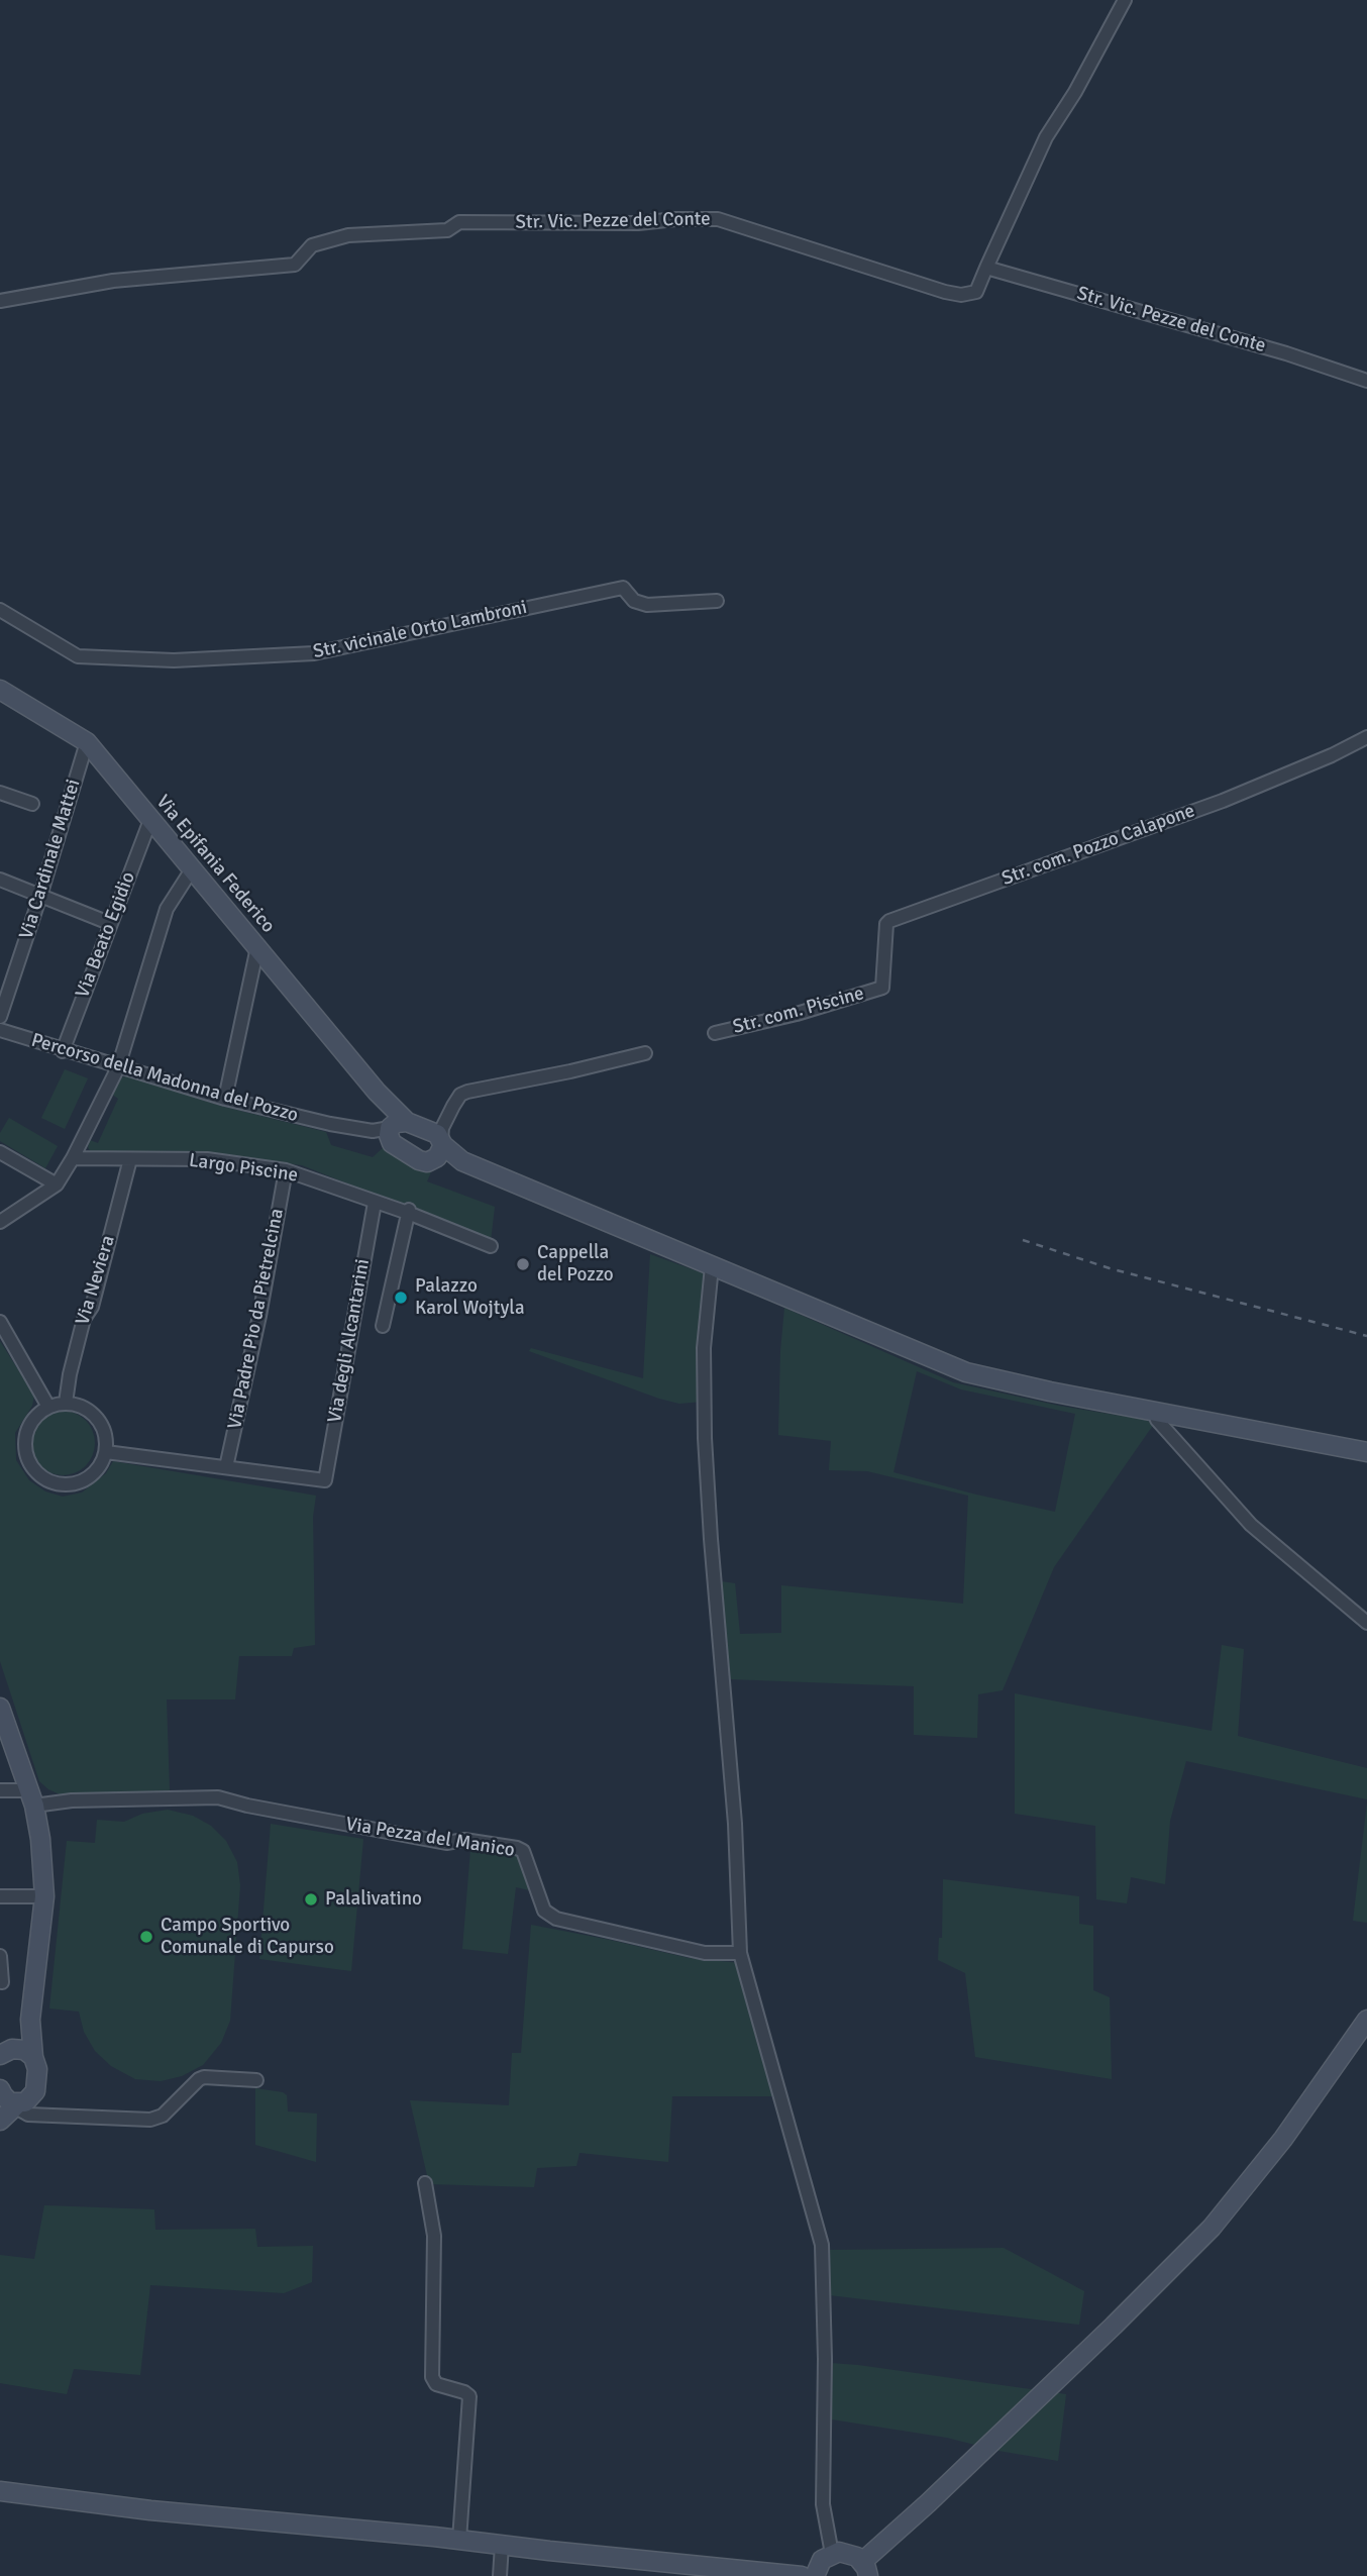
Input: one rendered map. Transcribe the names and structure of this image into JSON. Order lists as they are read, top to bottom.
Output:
{
  "streets": {
    "main road": ["Via Epifania Federico"],
    "street": [
      "Str. Vic. Pezze del Conte",
      "Str. vicinale Orto Lambroni",
      "Str. com. Pozzo Calapone",
      "Via Cardinale Mattei",
      "Via Beato Egidio",
      "Str. com. Piscine",
      "Percorso della Madonna del Pozzo",
      "Largo Piscine",
      "Via Neviera",
      "Via Padre Pio da Pietrelcina",
      "Via degli Alcantarini",
      "Via Pezza del Manico"
    ]
  },
  "crossings": [
    ["Str. com. Pozzo Calapone", "Str. com. Piscine"],
    ["Via Cardinale Mattei", "Via Epifania Federico"],
    ["Via Epifania Federico", "Via Beato Egidio"],
    ["Via Epifania Federico", "Percorso della Madonna del Pozzo"],
    ["Via Beato Egidio", "Percorso della Madonna del Pozzo"],
    ["Largo Piscine", "Via Neviera"],
    ["Largo Piscine", "Via Padre Pio da Pietrelcina"],
    ["Largo Piscine", "Via degli Alcantarini"],
    ["Via Padre Pio da Pietrelcina", "Via degli Alcantarini"]
  ],
  "places": [
    "Cappella del Pozzo",
    "Palazzo Karol Wojtyla",
    "Palalivatino",
    "Campo Sportivo Comunale di Capurso"
  ]
}
